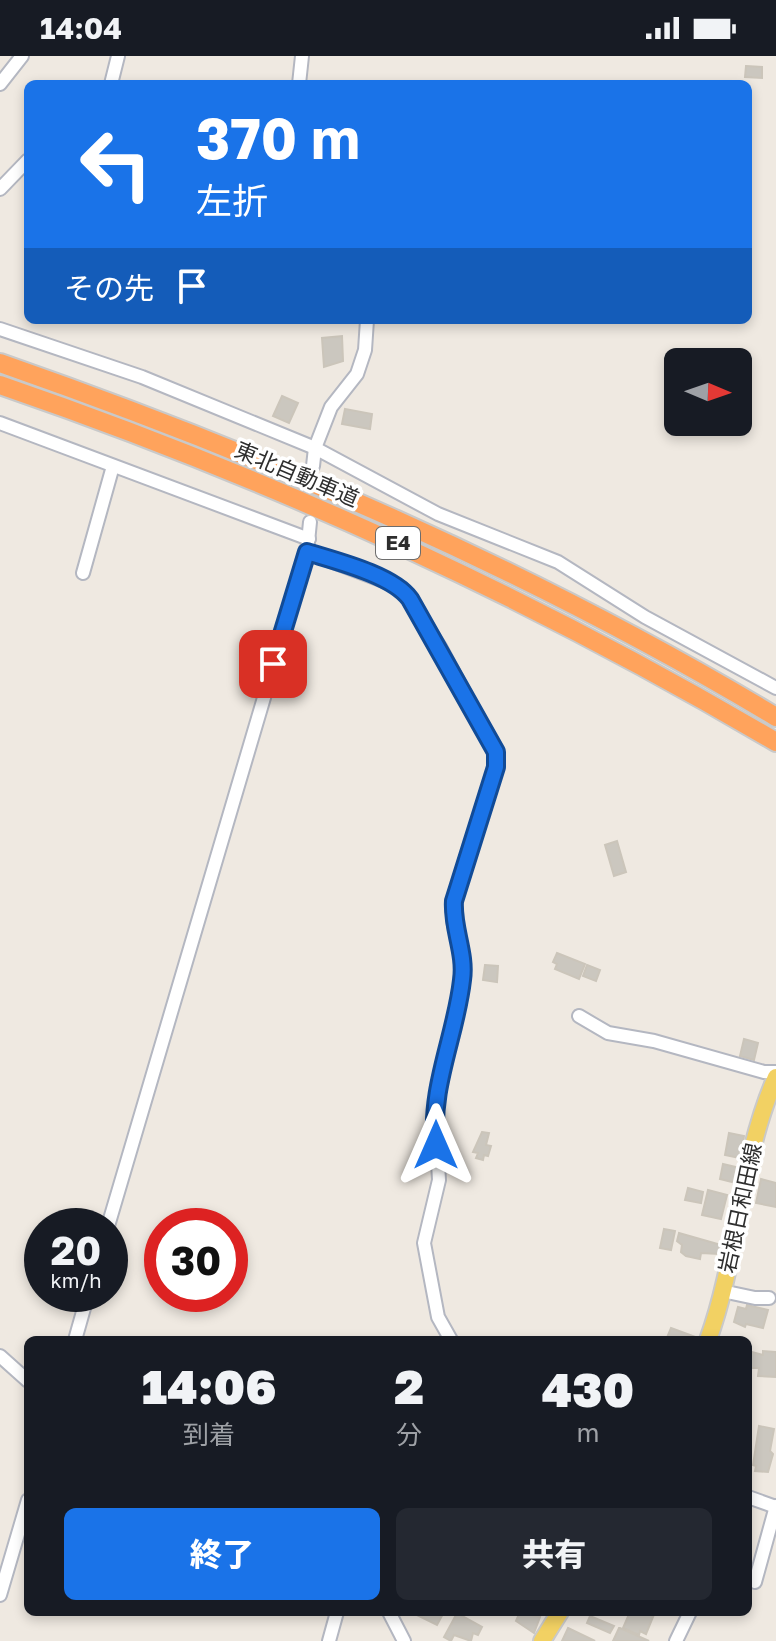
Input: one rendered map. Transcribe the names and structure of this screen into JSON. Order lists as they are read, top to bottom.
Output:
{
  "streets": {
    "highway": ["東北自動車道", "E4"],
    "main road": ["岩根日和田線"]
  },
  "north": "right",
  "page": {
    "status": "14:04",
    "turn": ["370 m", "左折"],
    "then": "その先",
    "speed": "20 km/h",
    "limit": "30",
    "eta": [
      "14:06",
      "到着",
      "2",
      "分",
      "430",
      "m"
    ],
    "buttons": ["終了", "共有"]
  }
}
